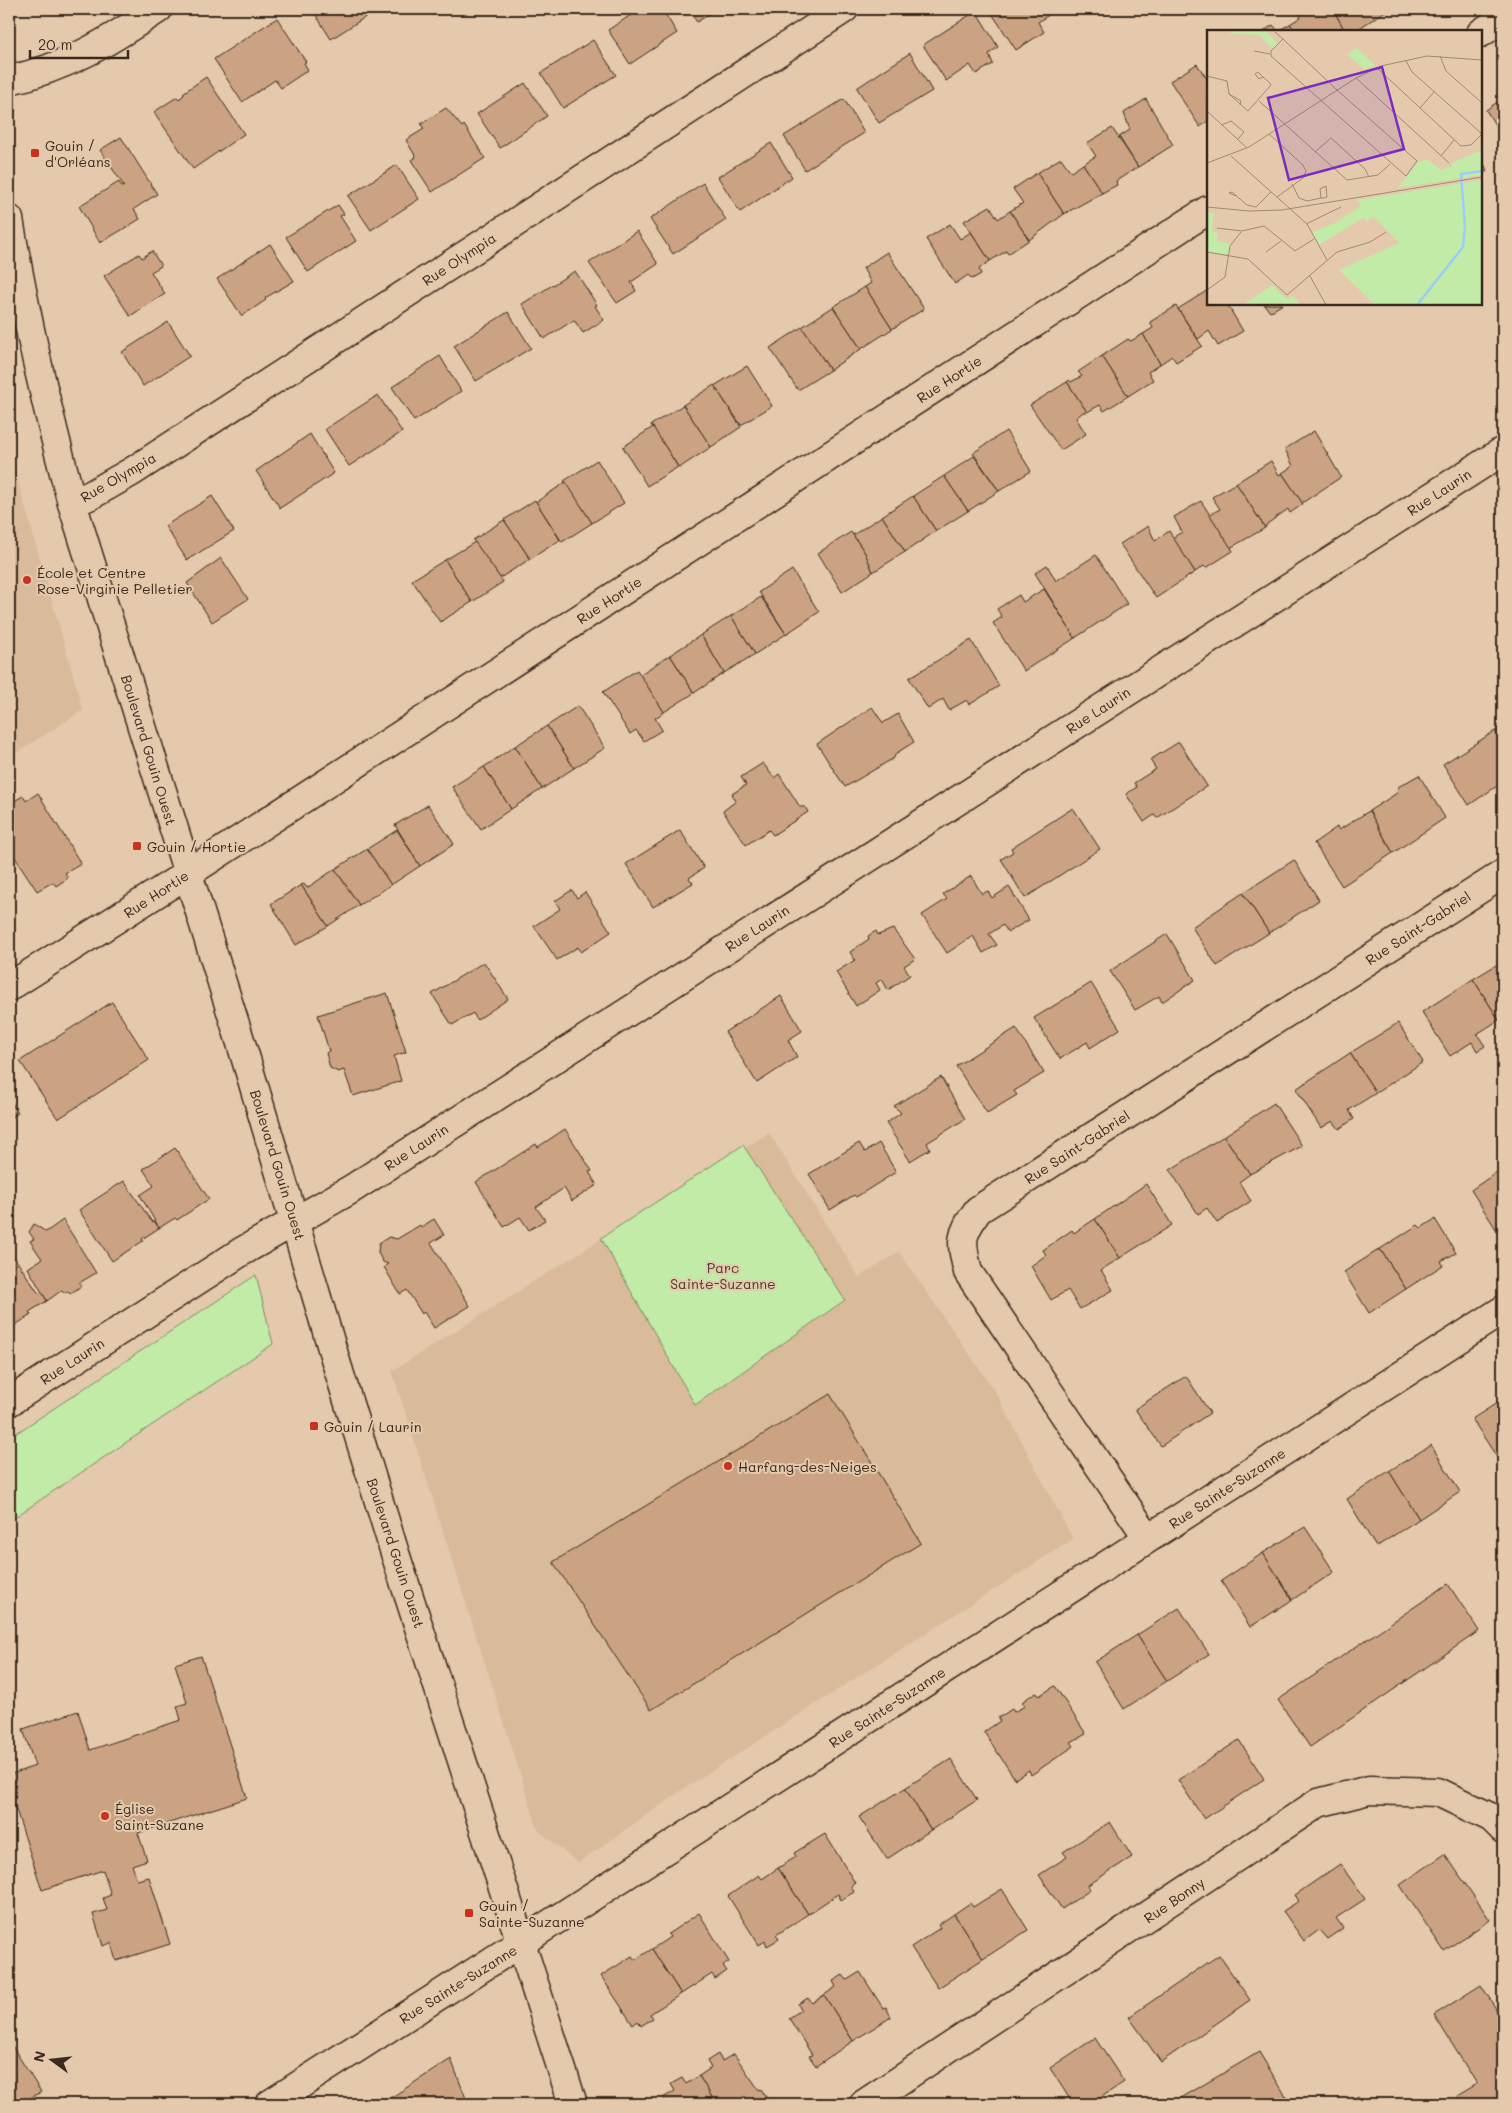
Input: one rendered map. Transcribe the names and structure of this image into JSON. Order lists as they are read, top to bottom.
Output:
{
  "streets": {
    "street": [
      "Rue Olympia",
      "Rue Hortie",
      "Rue Laurin",
      "Boulevard Gouin Ouest",
      "Rue Saint-Gabriel",
      "Rue Sainte-Suzanne",
      "Rue Bonny"
    ]
  },
  "crossings": [
    ["Rue Olympia", "Boulevard Gouin Ouest"],
    ["Rue Hortie", "Boulevard Gouin Ouest"],
    ["Rue Laurin", "Boulevard Gouin Ouest"],
    ["Boulevard Gouin Ouest", "Rue Sainte-Suzanne"],
    ["Rue Saint-Gabriel", "Rue Sainte-Suzanne"]
  ],
  "parks": ["Parc Sainte-Suzanne"],
  "places": {
    "transit": [
      "Gouin / d'Orléans",
      "Gouin / Hortie",
      "Gouin / Laurin",
      "Gouin / Sainte-Suzanne"
    ],
    "other": ["École et Centre Rose-Virginie Pelletier", "Harfang-des-Neiges", "Église Saint-Suzane"]
  },
  "scale_bar": "20 m",
  "north": "left"
}
